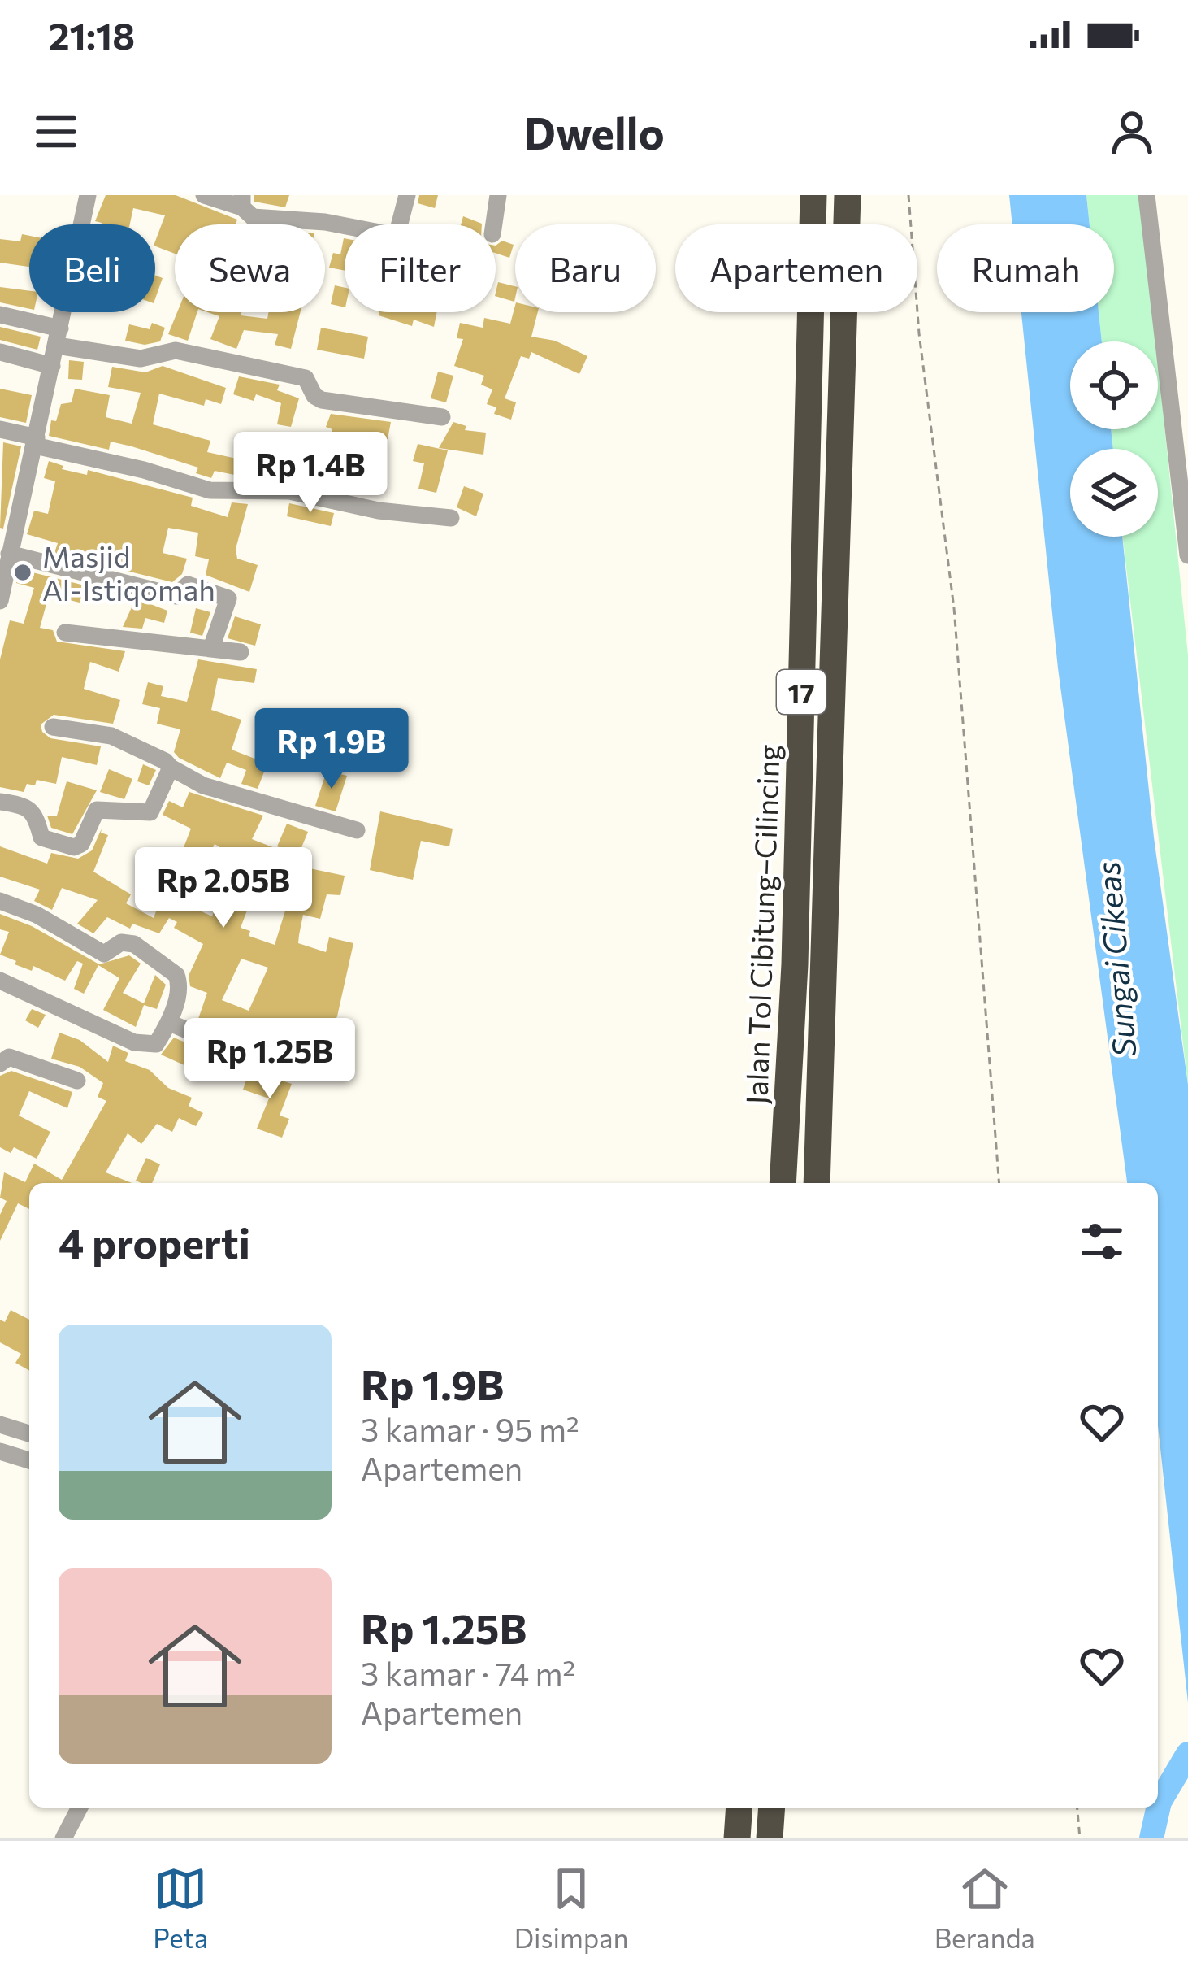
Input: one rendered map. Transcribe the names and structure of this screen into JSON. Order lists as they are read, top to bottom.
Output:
{
  "streets": {
    "highway": ["17", "Jalan Tol Cibitung–Cilincing"]
  },
  "water": ["Sungai Cikeas"],
  "places": ["Masjid Al-Istiqomah"],
  "page": {
    "status": "21:18",
    "header": "Dwello",
    "chip": [
      "Beli",
      "Sewa",
      "Filter",
      "Baru",
      "Apartemen",
      "Rumah"
    ],
    "price": [
      "Rp 1.4B",
      "Rp 1.9B",
      "Rp 2.05B",
      "Rp 1.25B"
    ],
    "heading": "4 properti",
    "list": [
      {
        "name": "Rp 1.9B",
        "note": "3 kamar · 95 m² · Apartemen"
      },
      {
        "name": "Rp 1.25B",
        "note": "3 kamar · 74 m² · Apartemen"
      }
    ],
    "tabs": ["Peta", "Disimpan", "Beranda"]
  }
}
